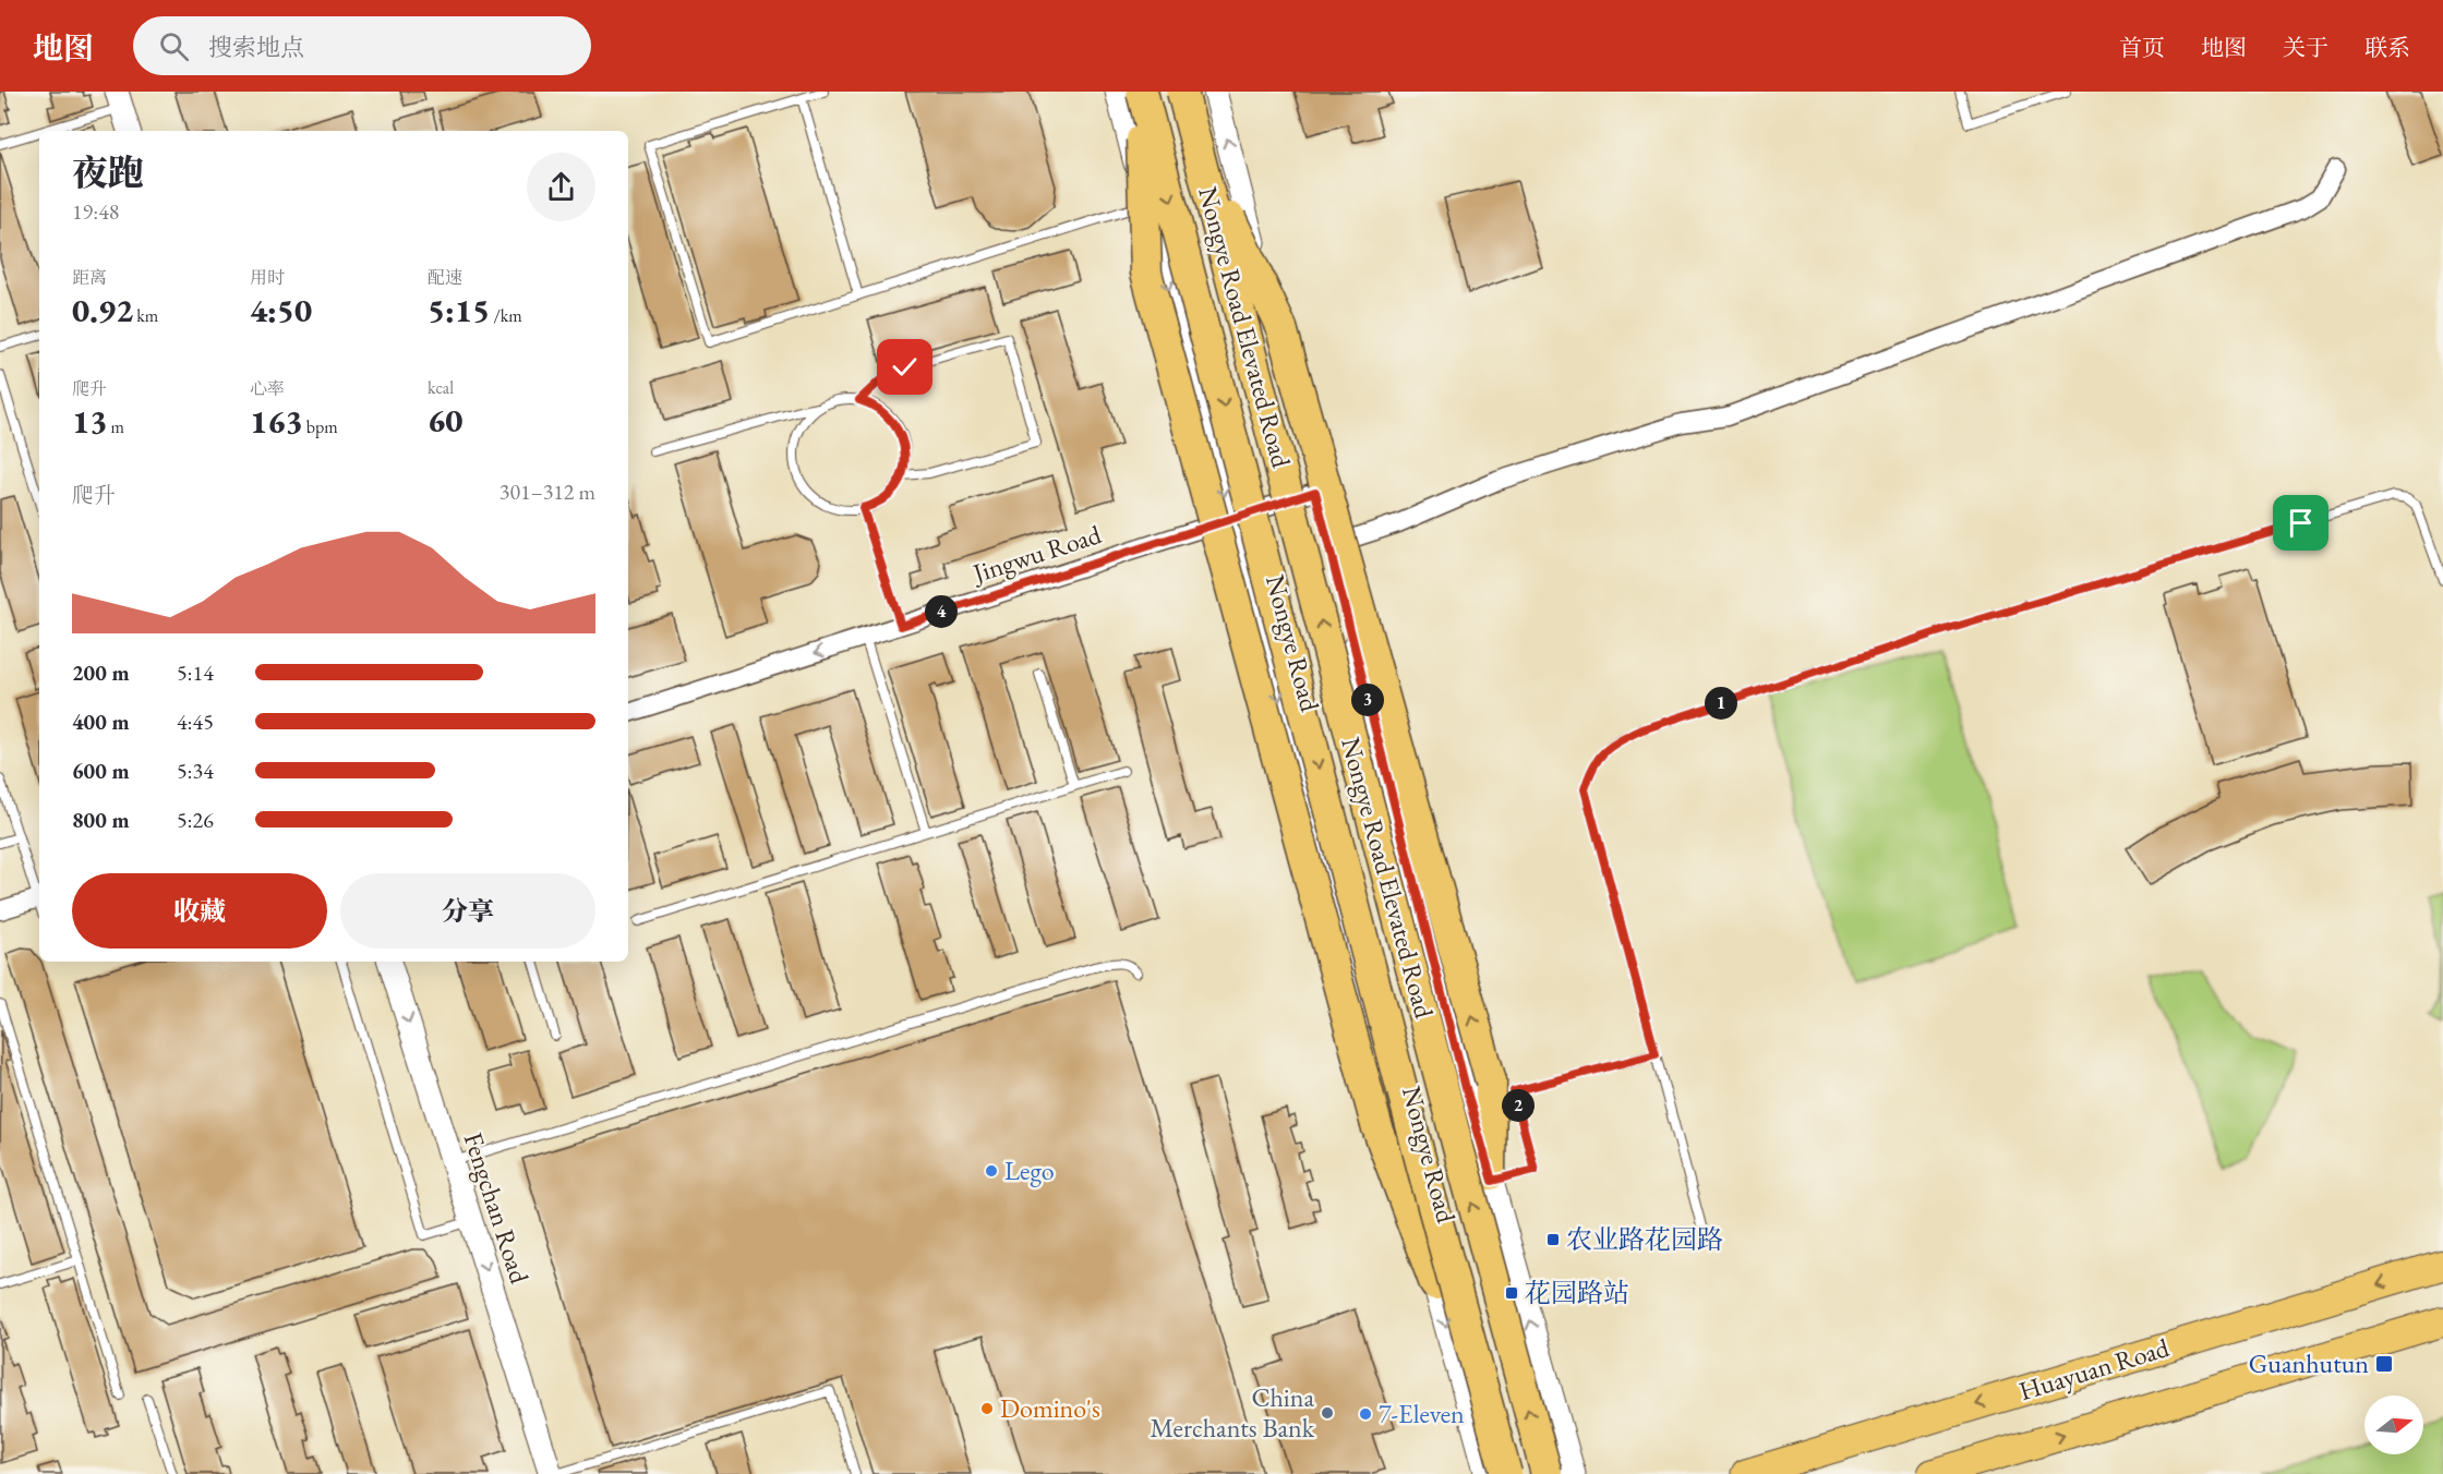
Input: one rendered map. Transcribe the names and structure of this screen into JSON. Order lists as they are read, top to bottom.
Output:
{
  "streets": {
    "highway": ["Nongye Road Elevated Road"],
    "main road": ["Huayuan Road"],
    "street": ["Jingwu Road", "Nongye Road", "Fengchan Road"]
  },
  "crossings": [
    ["Jingwu Road", "Nongye Road"]
  ],
  "one_way": ["Fengchan Road"],
  "places": {
    "other": [
      "Lego",
      "Domino's",
      "China Merchants Bank",
      "7-Eleven"
    ],
    "transit": ["农业路花园路", "花园路站", "Guanhutun"]
  },
  "north": "right",
  "page": {
    "header": "地图",
    "search": "搜索地点",
    "nav": [
      "首页",
      "地图",
      "关于",
      "联系"
    ],
    "heading": ["夜跑", "19:48"],
    "stats": [
      ["距离", "0.92 km"],
      ["用时", "4:50"],
      ["配速", "5:15 /km"],
      ["爬升", "13 m"],
      ["心率", "163 bpm"],
      ["kcal", "60"]
    ],
    "chart": ["爬升", "301–312 m"],
    "pins": [
      "4",
      "3",
      "1",
      "2"
    ],
    "list": [
      {
        "name": "200 m",
        "note": "5:14"
      },
      {
        "name": "400 m",
        "note": "4:45"
      },
      {
        "name": "600 m",
        "note": "5:34"
      },
      {
        "name": "800 m",
        "note": "5:26"
      }
    ],
    "buttons": ["收藏", "分享"]
  }
}
